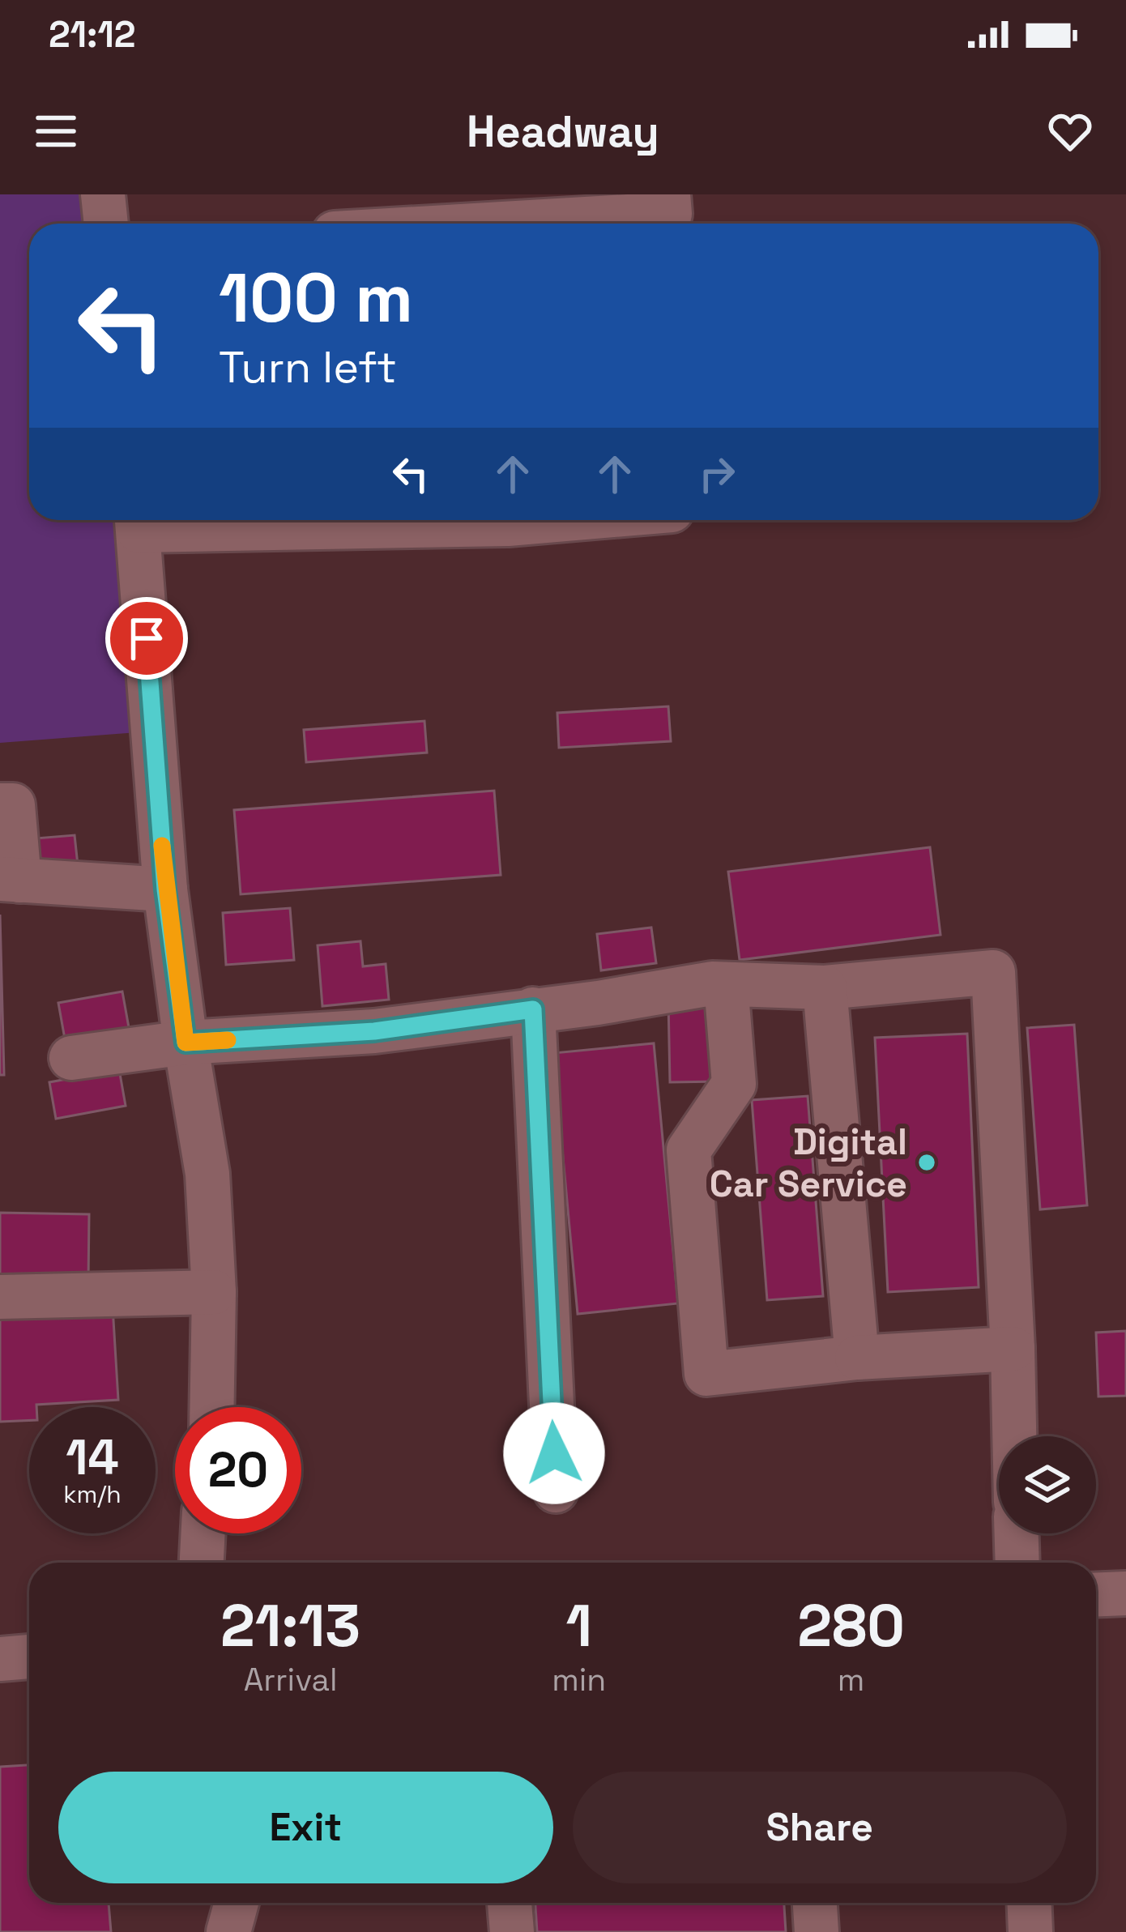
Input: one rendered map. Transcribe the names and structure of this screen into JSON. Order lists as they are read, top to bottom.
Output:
{
  "places": ["Digital Car Service"],
  "page": {
    "status": "21:12",
    "header": "Headway",
    "turn": ["100 m", "Turn left"],
    "speed": "14 km/h",
    "limit": "20",
    "eta": [
      "21:13",
      "Arrival",
      "1",
      "min",
      "280",
      "m"
    ],
    "buttons": ["Exit", "Share"]
  }
}
